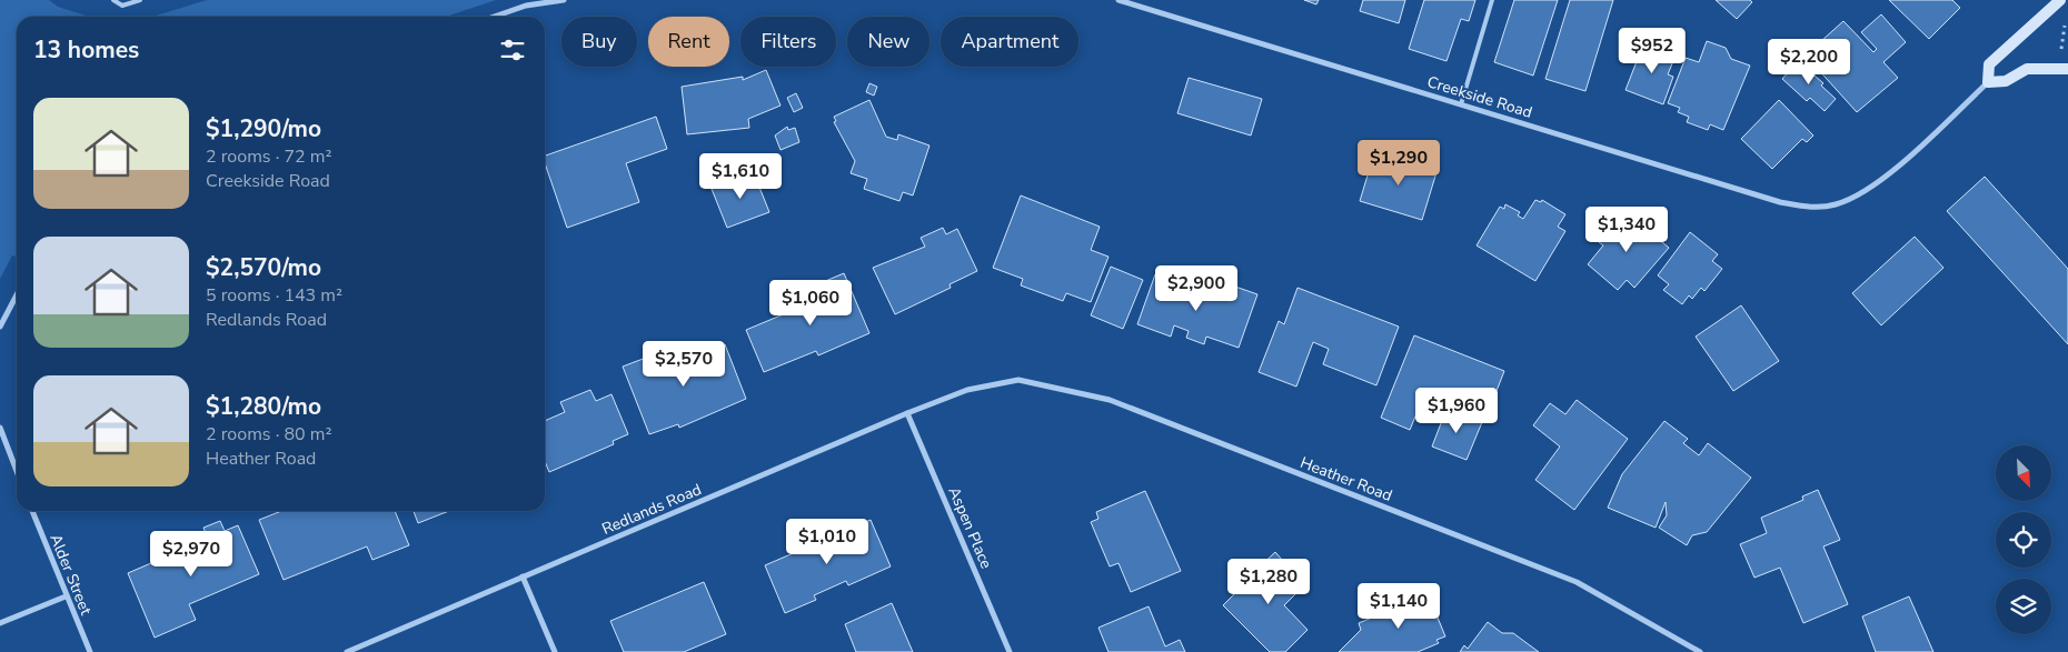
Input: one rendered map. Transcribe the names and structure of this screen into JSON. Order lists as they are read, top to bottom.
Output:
{
  "streets": {
    "street": [
      "Creekside Road",
      "Heather Road",
      "Redlands Road",
      "Aspen Place",
      "Alder Street"
    ]
  },
  "crossings": [
    ["Heather Road", "Redlands Road"],
    ["Redlands Road", "Aspen Place"]
  ],
  "north": "bottom right",
  "page": {
    "chip": [
      "Buy",
      "Rent",
      "Filters",
      "New",
      "Apartment"
    ],
    "heading": "13 homes",
    "price": [
      "$952",
      "$2,200",
      "$1,290",
      "$1,610",
      "$1,340",
      "$2,900",
      "$1,060",
      "$2,570",
      "$1,960",
      "$1,010",
      "$2,970",
      "$1,280",
      "$1,140"
    ],
    "list": [
      {
        "name": "$1,290/mo",
        "note": "2 rooms · 72 m² · Creekside Road"
      },
      {
        "name": "$2,570/mo",
        "note": "5 rooms · 143 m² · Redlands Road"
      },
      {
        "name": "$1,280/mo",
        "note": "2 rooms · 80 m² · Heather Road"
      }
    ]
  }
}
